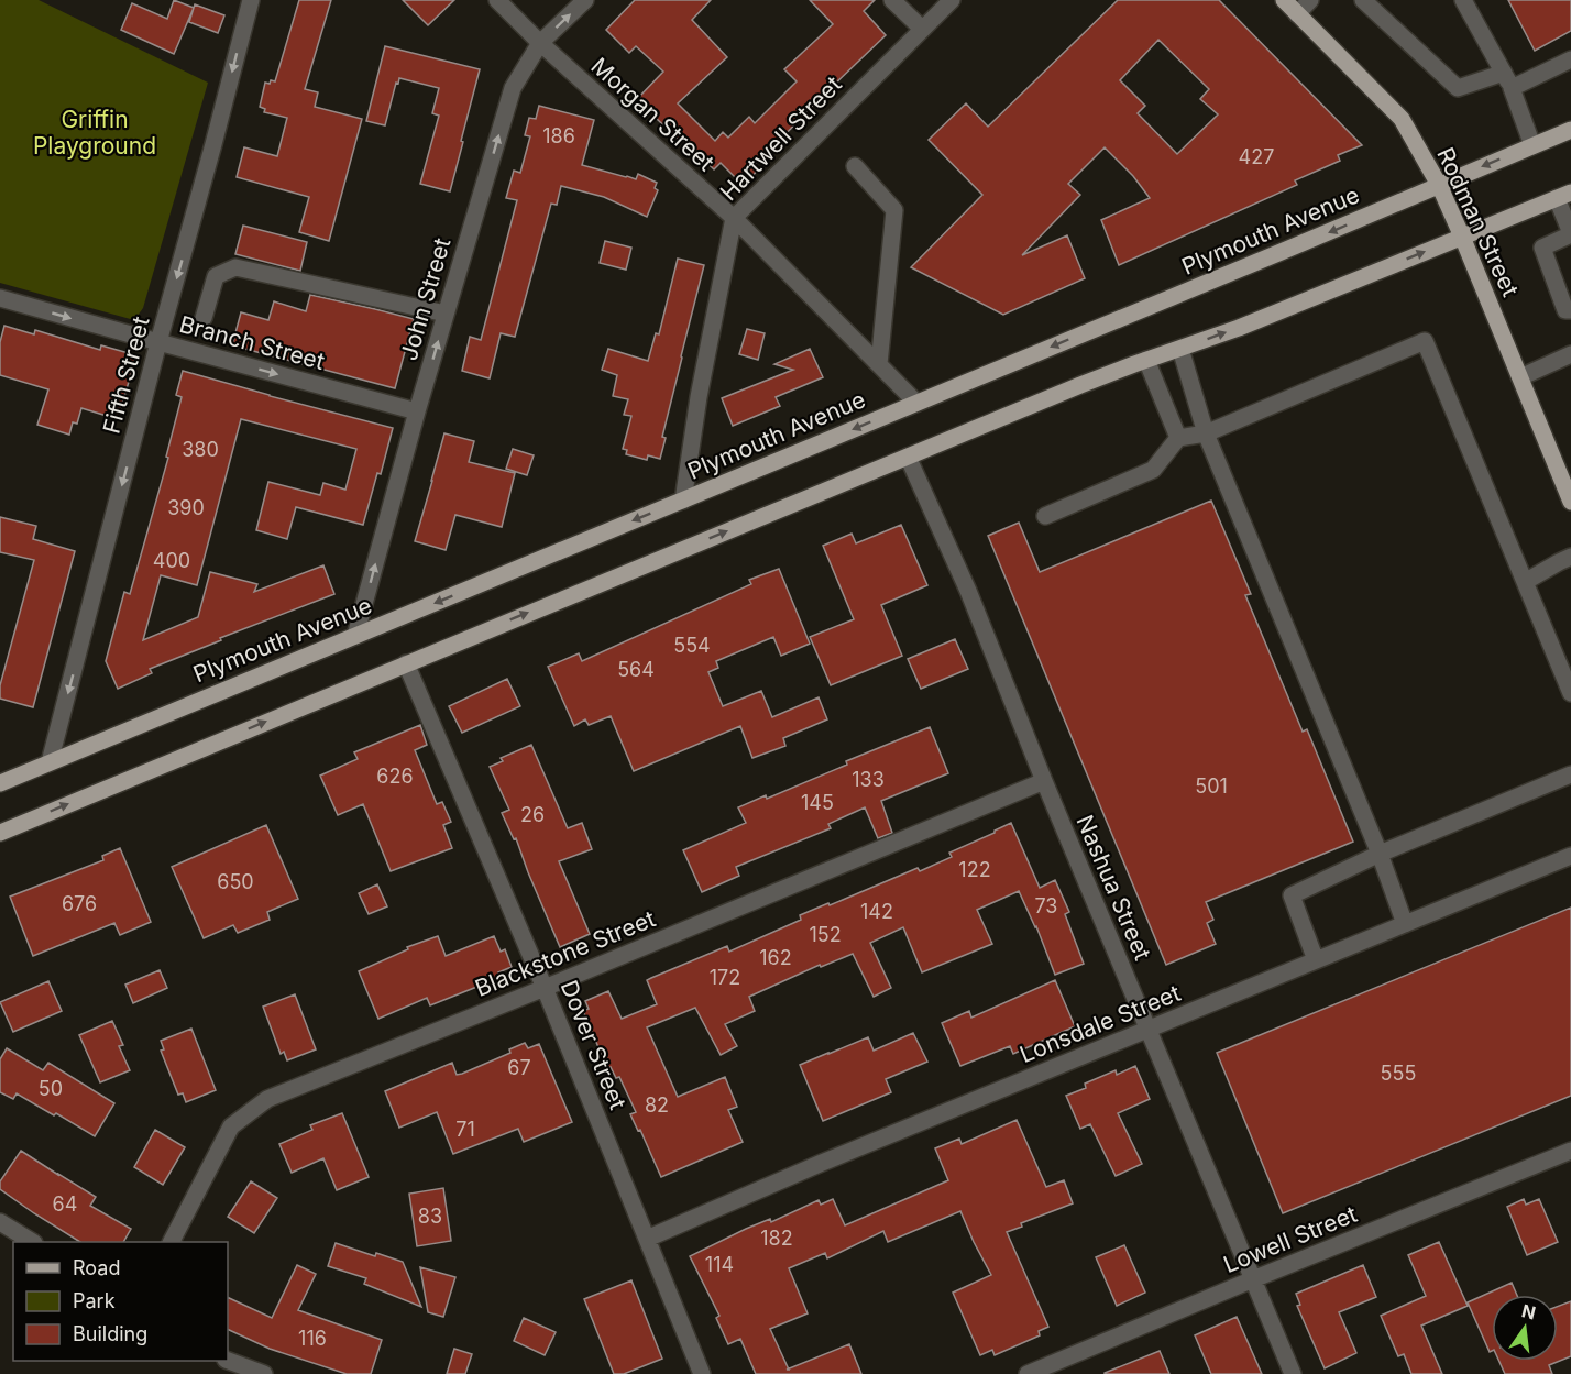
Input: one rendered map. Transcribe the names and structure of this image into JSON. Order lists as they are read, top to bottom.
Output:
{
  "streets": {
    "main road": ["Rodman Street", "Plymouth Avenue"],
    "street": [
      "Morgan Street",
      "Hartwell Street",
      "John Street",
      "Branch Street",
      "Fifth Street",
      "Nashua Street",
      "Blackstone Street",
      "Lonsdale Street",
      "Dover Street",
      "Lowell Street"
    ]
  },
  "crossings": [
    ["Morgan Street", "Hartwell Street"],
    ["Morgan Street", "Plymouth Avenue"],
    ["Morgan Street", "John Street"],
    ["Hartwell Street", "Plymouth Avenue"],
    ["Rodman Street", "Plymouth Avenue"],
    ["Plymouth Avenue", "John Street"],
    ["Plymouth Avenue", "Fifth Street"],
    ["John Street", "Branch Street"],
    ["Branch Street", "Fifth Street"],
    ["Nashua Street", "Blackstone Street"],
    ["Nashua Street", "Lonsdale Street"],
    ["Nashua Street", "Lowell Street"],
    ["Blackstone Street", "Dover Street"],
    ["Lonsdale Street", "Dover Street"]
  ],
  "one_way": ["John Street", "Branch Street", "Fifth Street"],
  "parks": ["Griffin Playground"],
  "house_numbers": [
    "186",
    "427",
    "380",
    "390",
    "400",
    "554",
    "564",
    "626",
    "133",
    "501",
    "145",
    "26",
    "122",
    "650",
    "676",
    "73",
    "142",
    "152",
    "162",
    "172",
    "67",
    "555",
    "50",
    "82",
    "71",
    "64",
    "83",
    "182",
    "114",
    "116"
  ],
  "legend": ["Road", "Park", "Building"],
  "north": "top"
}
